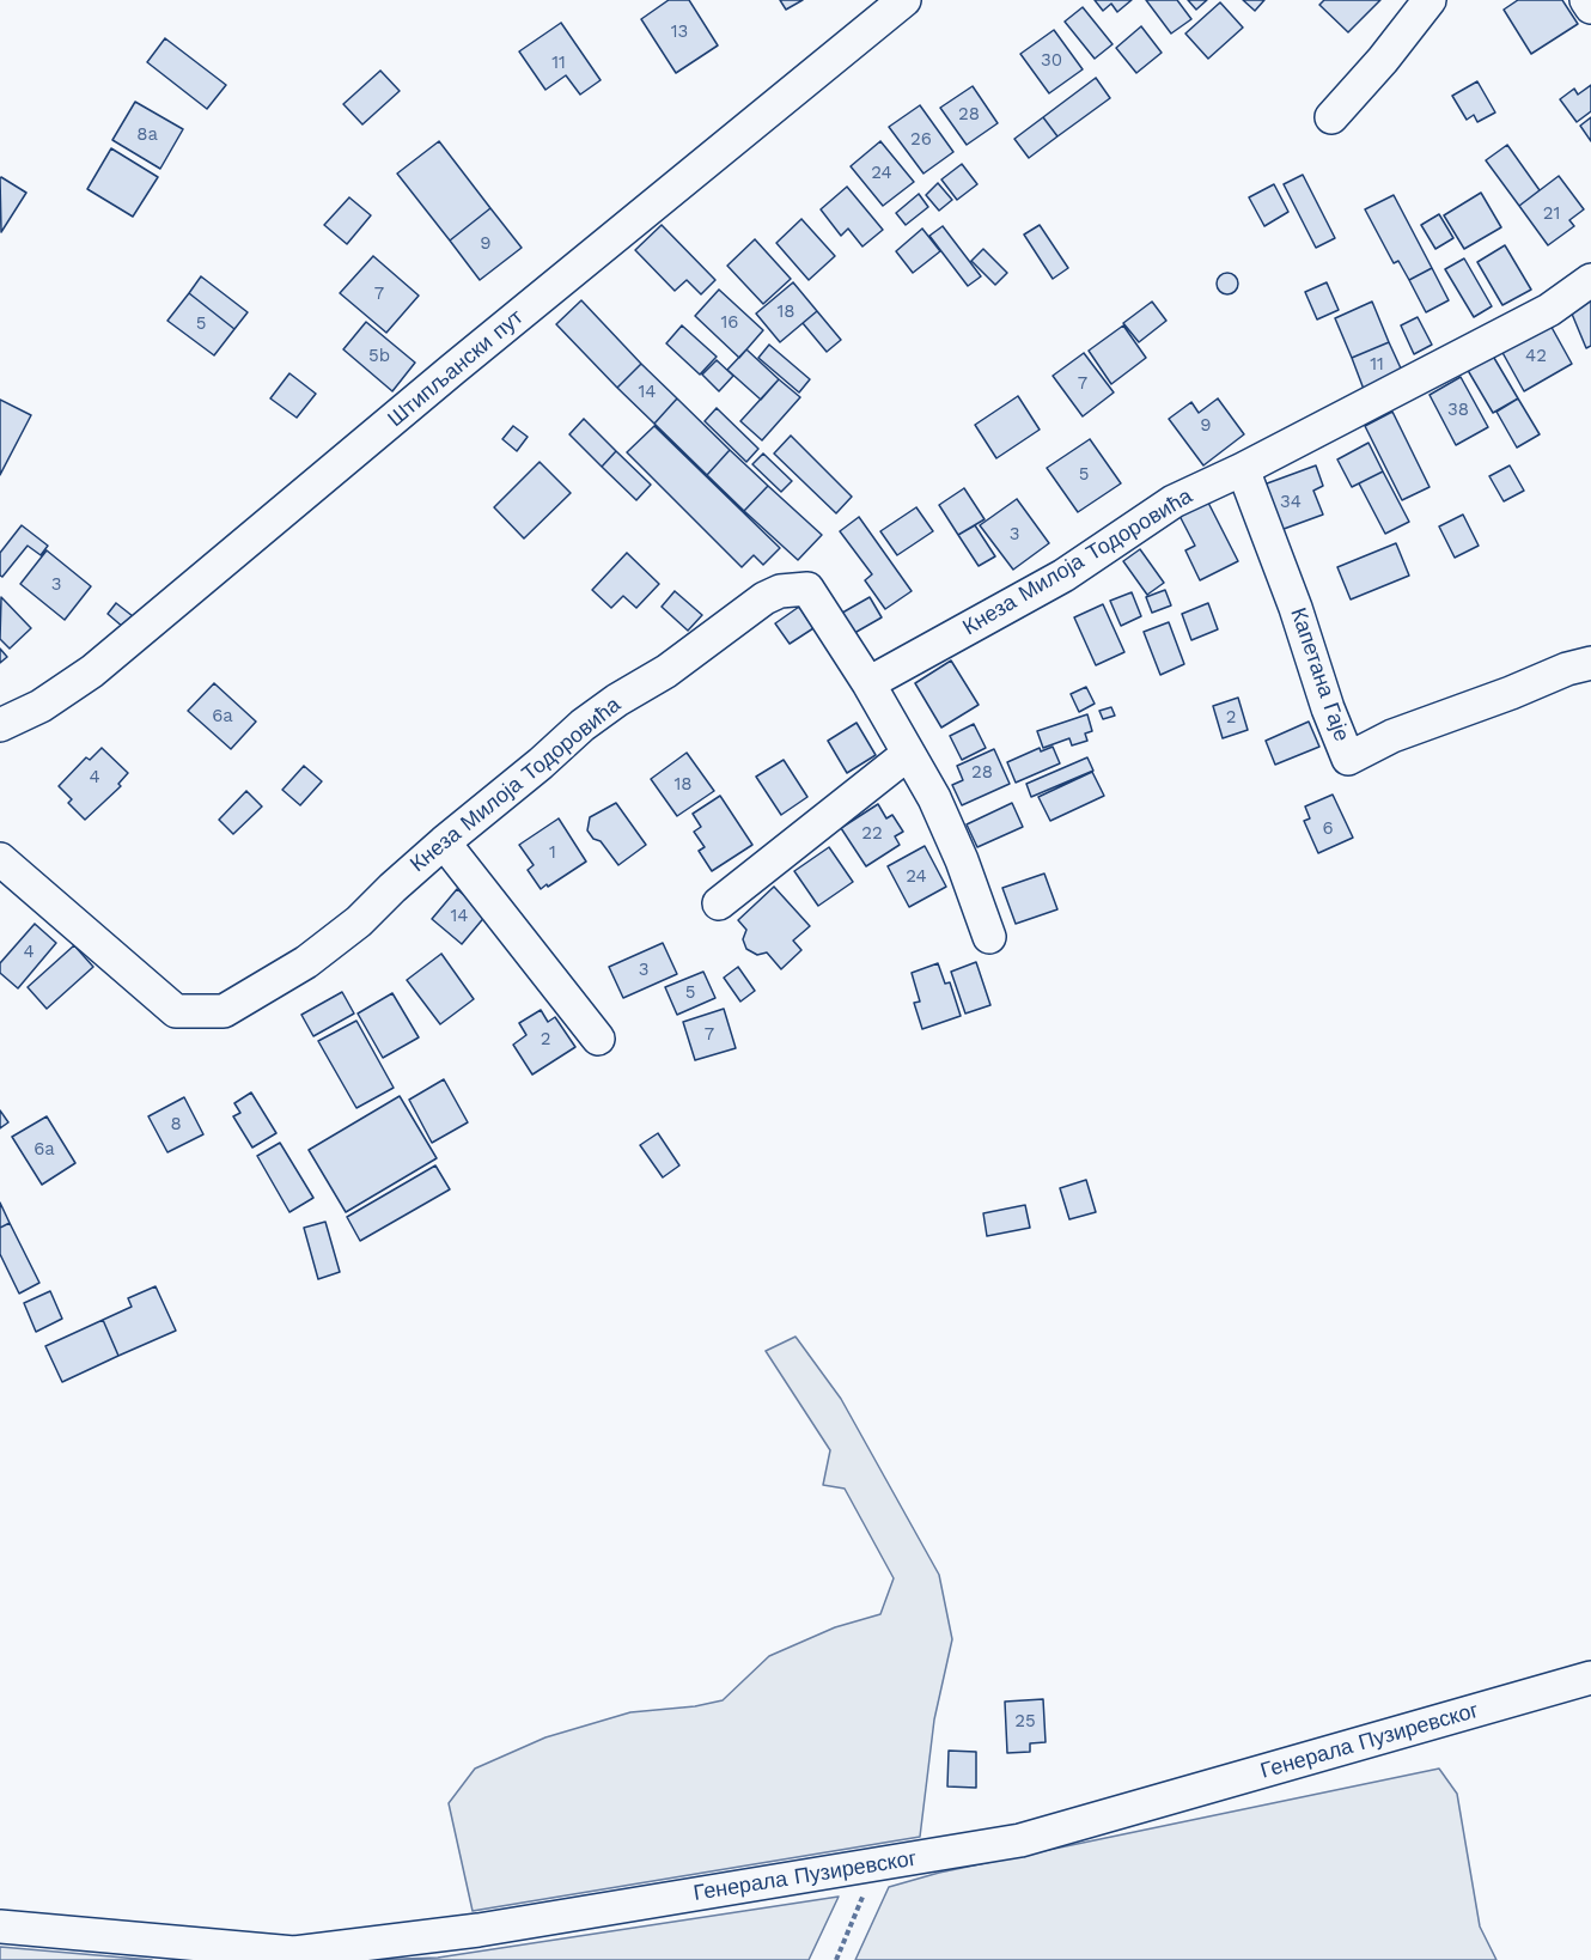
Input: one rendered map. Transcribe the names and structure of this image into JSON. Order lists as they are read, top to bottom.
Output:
{
  "streets": {
    "street": [
      "Штипљански пут",
      "Кнеза Милоја Тодоровића",
      "Капетана Гаје",
      "Генерала Пузиревског"
    ]
  },
  "crossings": [
    ["Кнеза Милоја Тодоровића", "Капетана Гаје"]
  ],
  "house_numbers": [
    "13",
    "30",
    "11",
    "28",
    "8a",
    "26",
    "24",
    "21",
    "9",
    "7",
    "18",
    "16",
    "5",
    "5b",
    "42",
    "11",
    "7",
    "14",
    "38",
    "9",
    "5",
    "34",
    "3",
    "3",
    "6a",
    "2",
    "28",
    "4",
    "18",
    "6",
    "22",
    "1",
    "24",
    "14",
    "4",
    "3",
    "5",
    "7",
    "2",
    "8",
    "6a",
    "25"
  ]
}
